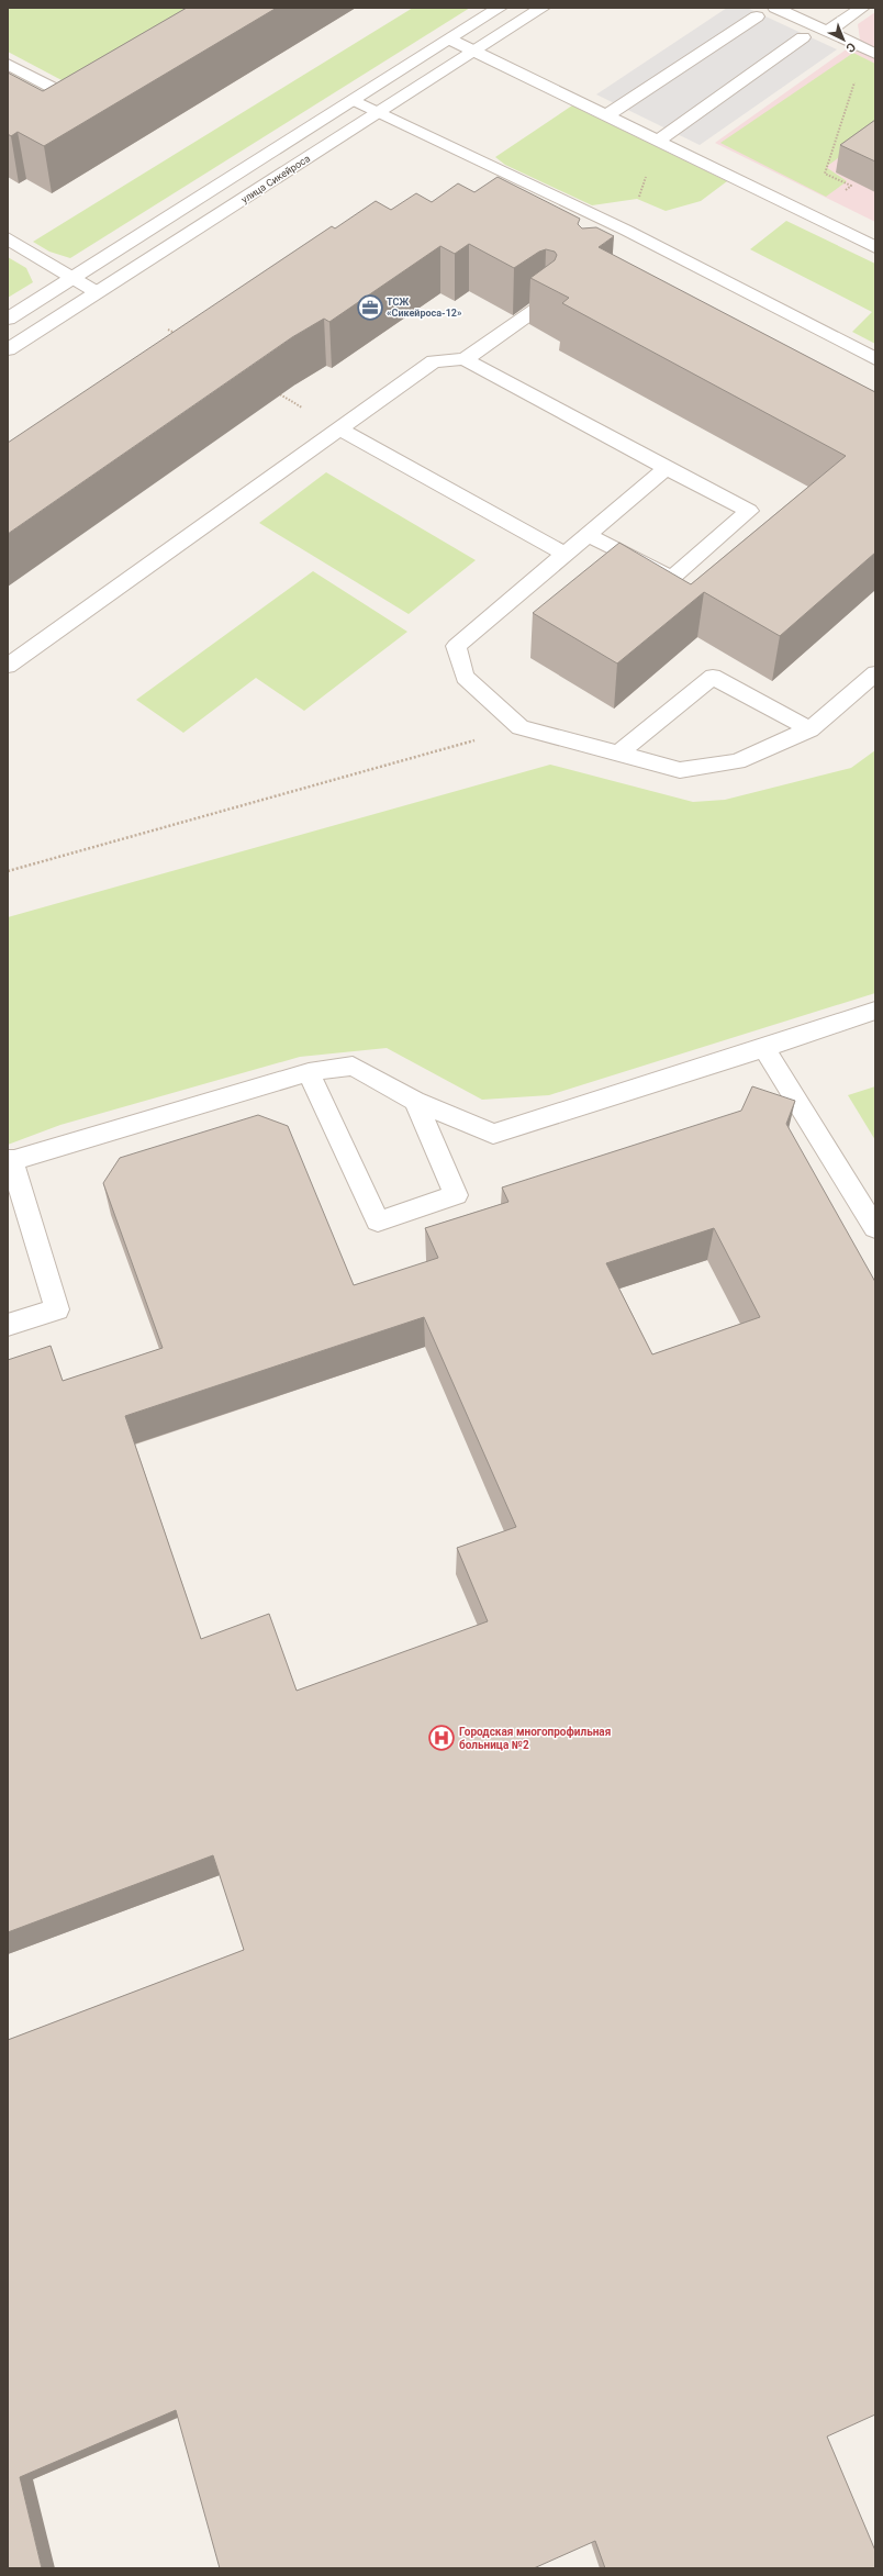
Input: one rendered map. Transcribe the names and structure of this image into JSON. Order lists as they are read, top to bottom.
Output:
{
  "streets": {
    "street": ["улица Сикейроса"]
  },
  "places": {
    "office": ["ТСЖ «Сикейроса-12»"],
    "hospital": ["Городская многопрофильная больница №2"]
  },
  "north": "bottom right"
}
